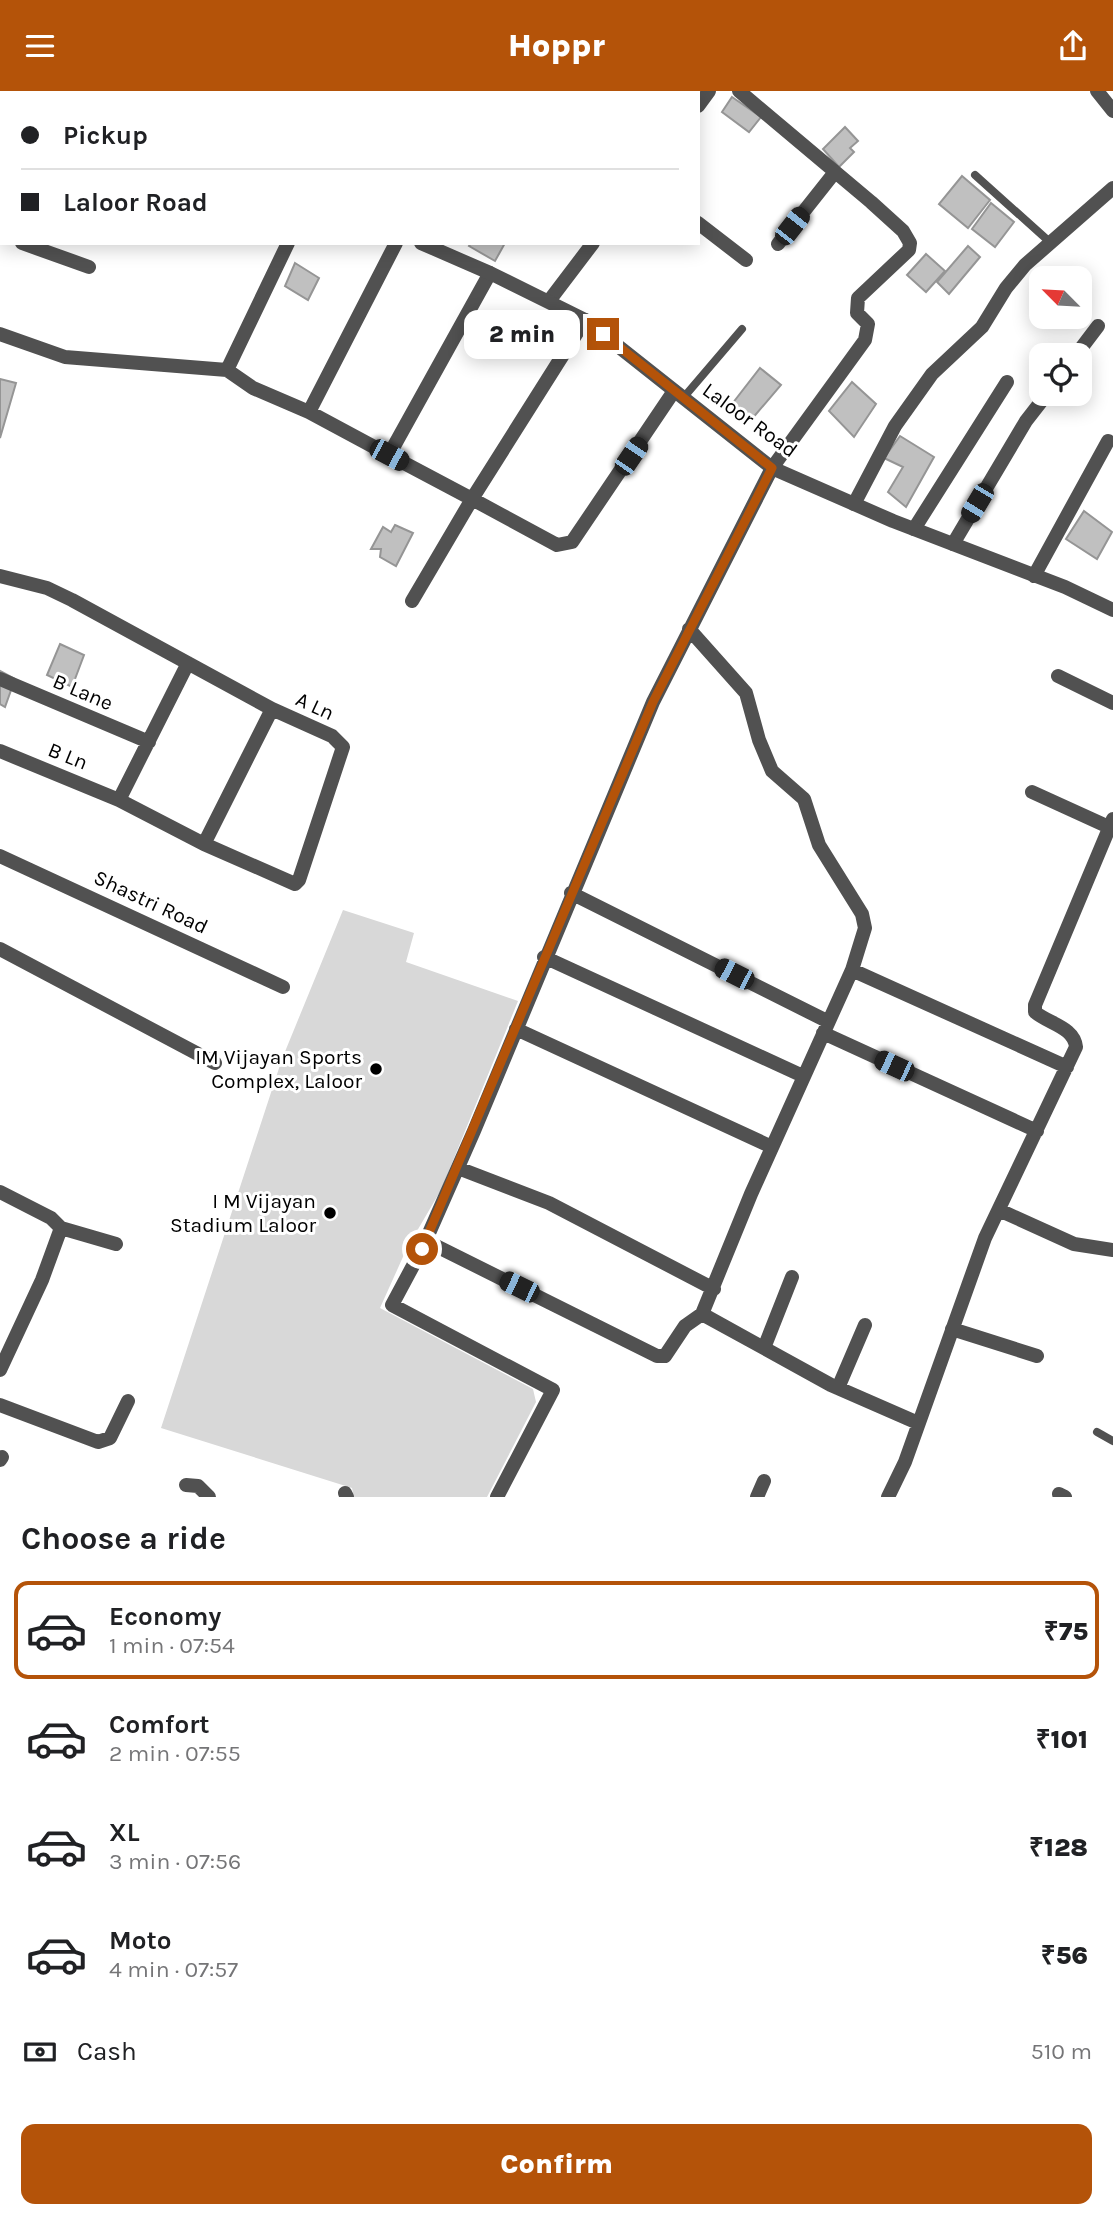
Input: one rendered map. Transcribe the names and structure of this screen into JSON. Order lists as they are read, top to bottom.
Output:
{
  "streets": {
    "street": [
      "Laloor Road",
      "B Lane",
      "A Ln",
      "B Ln",
      "Shastri Road"
    ]
  },
  "crossings": [
    ["A Ln", "B Ln"]
  ],
  "places": ["IM Vijayan Sports Complex, Laloor", "I M Vijayan Stadium Laloor"],
  "north": "top left",
  "page": {
    "header": "Hoppr",
    "banner": ["Pickup", "Laloor Road"],
    "bubble": "2 min",
    "heading": "Choose a ride",
    "list": [
      {
        "name": "Economy",
        "note": "1 min · 07:54",
        "value": "₹75"
      },
      {
        "name": "Comfort",
        "note": "2 min · 07:55",
        "value": "₹101"
      },
      {
        "name": "XL",
        "note": "3 min · 07:56",
        "value": "₹128"
      },
      {
        "name": "Moto",
        "note": "4 min · 07:57",
        "value": "₹56"
      }
    ],
    "pay": ["Cash", "510 m"],
    "buttons": "Confirm"
  }
}
